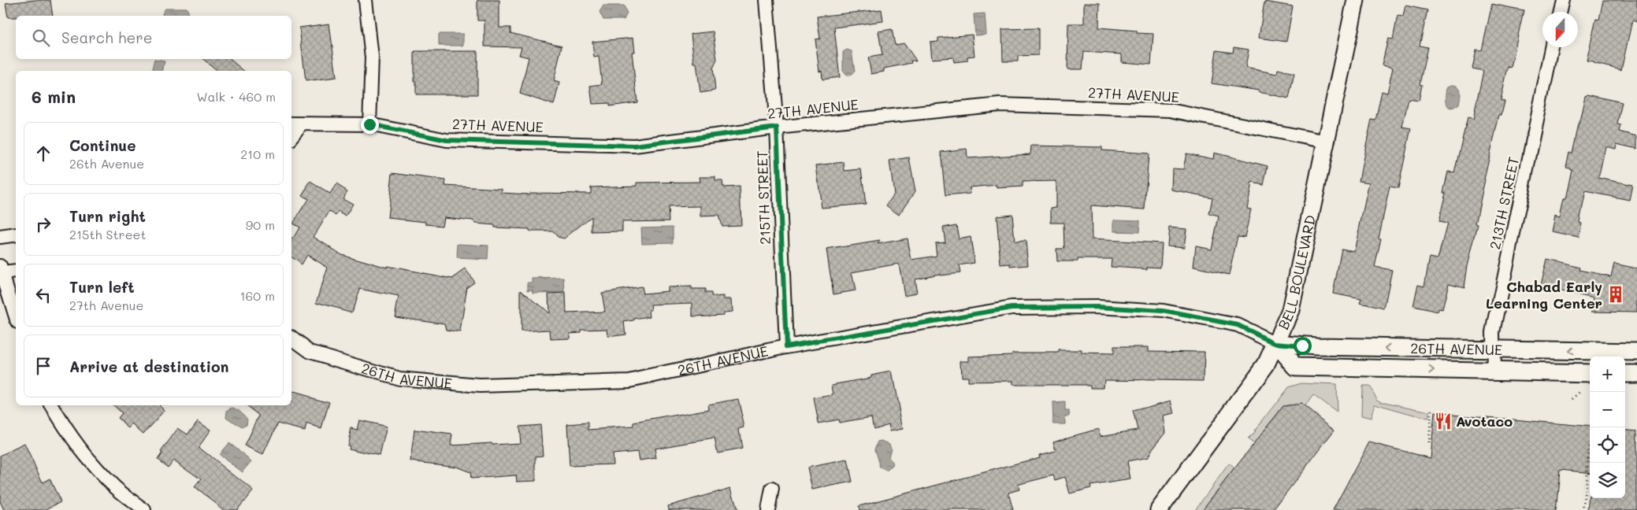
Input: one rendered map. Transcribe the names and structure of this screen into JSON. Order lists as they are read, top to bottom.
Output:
{
  "streets": {
    "street": [
      "27TH AVENUE",
      "215TH STREET",
      "213TH STREET",
      "BELL BOULEVARD",
      "26TH AVENUE"
    ]
  },
  "crossings": [
    ["27TH AVENUE", "215TH STREET"],
    ["27TH AVENUE", "BELL BOULEVARD"],
    ["215TH STREET", "26TH AVENUE"],
    ["213TH STREET", "26TH AVENUE"],
    ["BELL BOULEVARD", "26TH AVENUE"]
  ],
  "places": {
    "building": ["Chabad Early Learning Center"],
    "restaurant": ["Avotaco"]
  },
  "north": "bottom",
  "page": {
    "search": "Search here",
    "heading": ["6 min", "Walk · 460 m"],
    "list": [
      ["Continue", "26th Avenue", "210 m"],
      ["Turn right", "215th Street", "90 m"],
      ["Turn left", "27th Avenue", "160 m"],
      "Arrive at destination"
    ],
    "map_buttons": ["+", "−"]
  }
}
